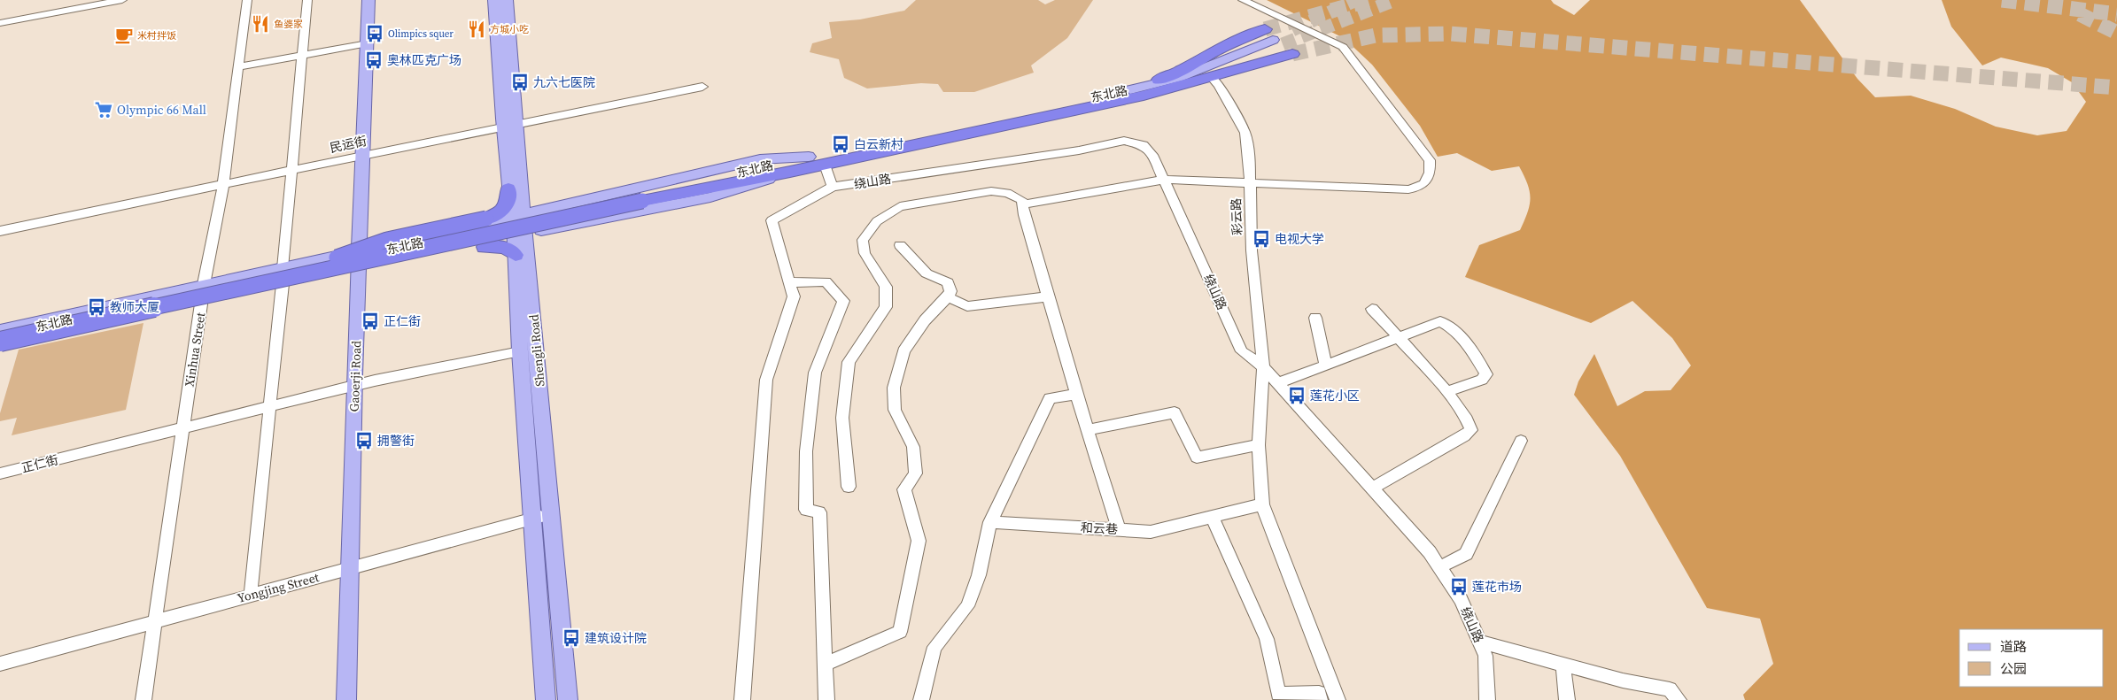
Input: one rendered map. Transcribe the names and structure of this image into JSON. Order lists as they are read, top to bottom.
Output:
{
  "streets": {
    "highway": ["东北路"],
    "main road": ["Shengli Road", "Gaoerji Road"],
    "street": [
      "民运街",
      "绕山路",
      "彩云路",
      "Xinhua Street",
      "正仁街",
      "和云巷",
      "Yongjing Street"
    ]
  },
  "crossings": [
    ["东北路", "彩云路"],
    ["东北路", "Xinhua Street"],
    ["东北路", "Shengli Road"],
    ["东北路", "Gaoerji Road"],
    ["民运街", "Xinhua Street"],
    ["民运街", "Shengli Road"],
    ["民运街", "Gaoerji Road"],
    ["绕山路", "彩云路"],
    ["Xinhua Street", "正仁街"],
    ["Xinhua Street", "Yongjing Street"],
    ["Shengli Road", "正仁街"],
    ["Shengli Road", "Yongjing Street"],
    ["Gaoerji Road", "正仁街"],
    ["Gaoerji Road", "Yongjing Street"]
  ],
  "places": {
    "restaurant": ["鱼婆家", "方城小吃"],
    "bus stop": [
      "Olimpics squer",
      "奥林匹克广场",
      "九六七医院",
      "白云新村",
      "电视大学",
      "教师大厦",
      "正仁街",
      "莲花小区",
      "拥警街",
      "莲花市场",
      "建筑设计院"
    ],
    "cafe": ["米村拌饭"],
    "supermarket": ["Olympic 66 Mall"]
  },
  "legend": ["道路", "公园"]
}
